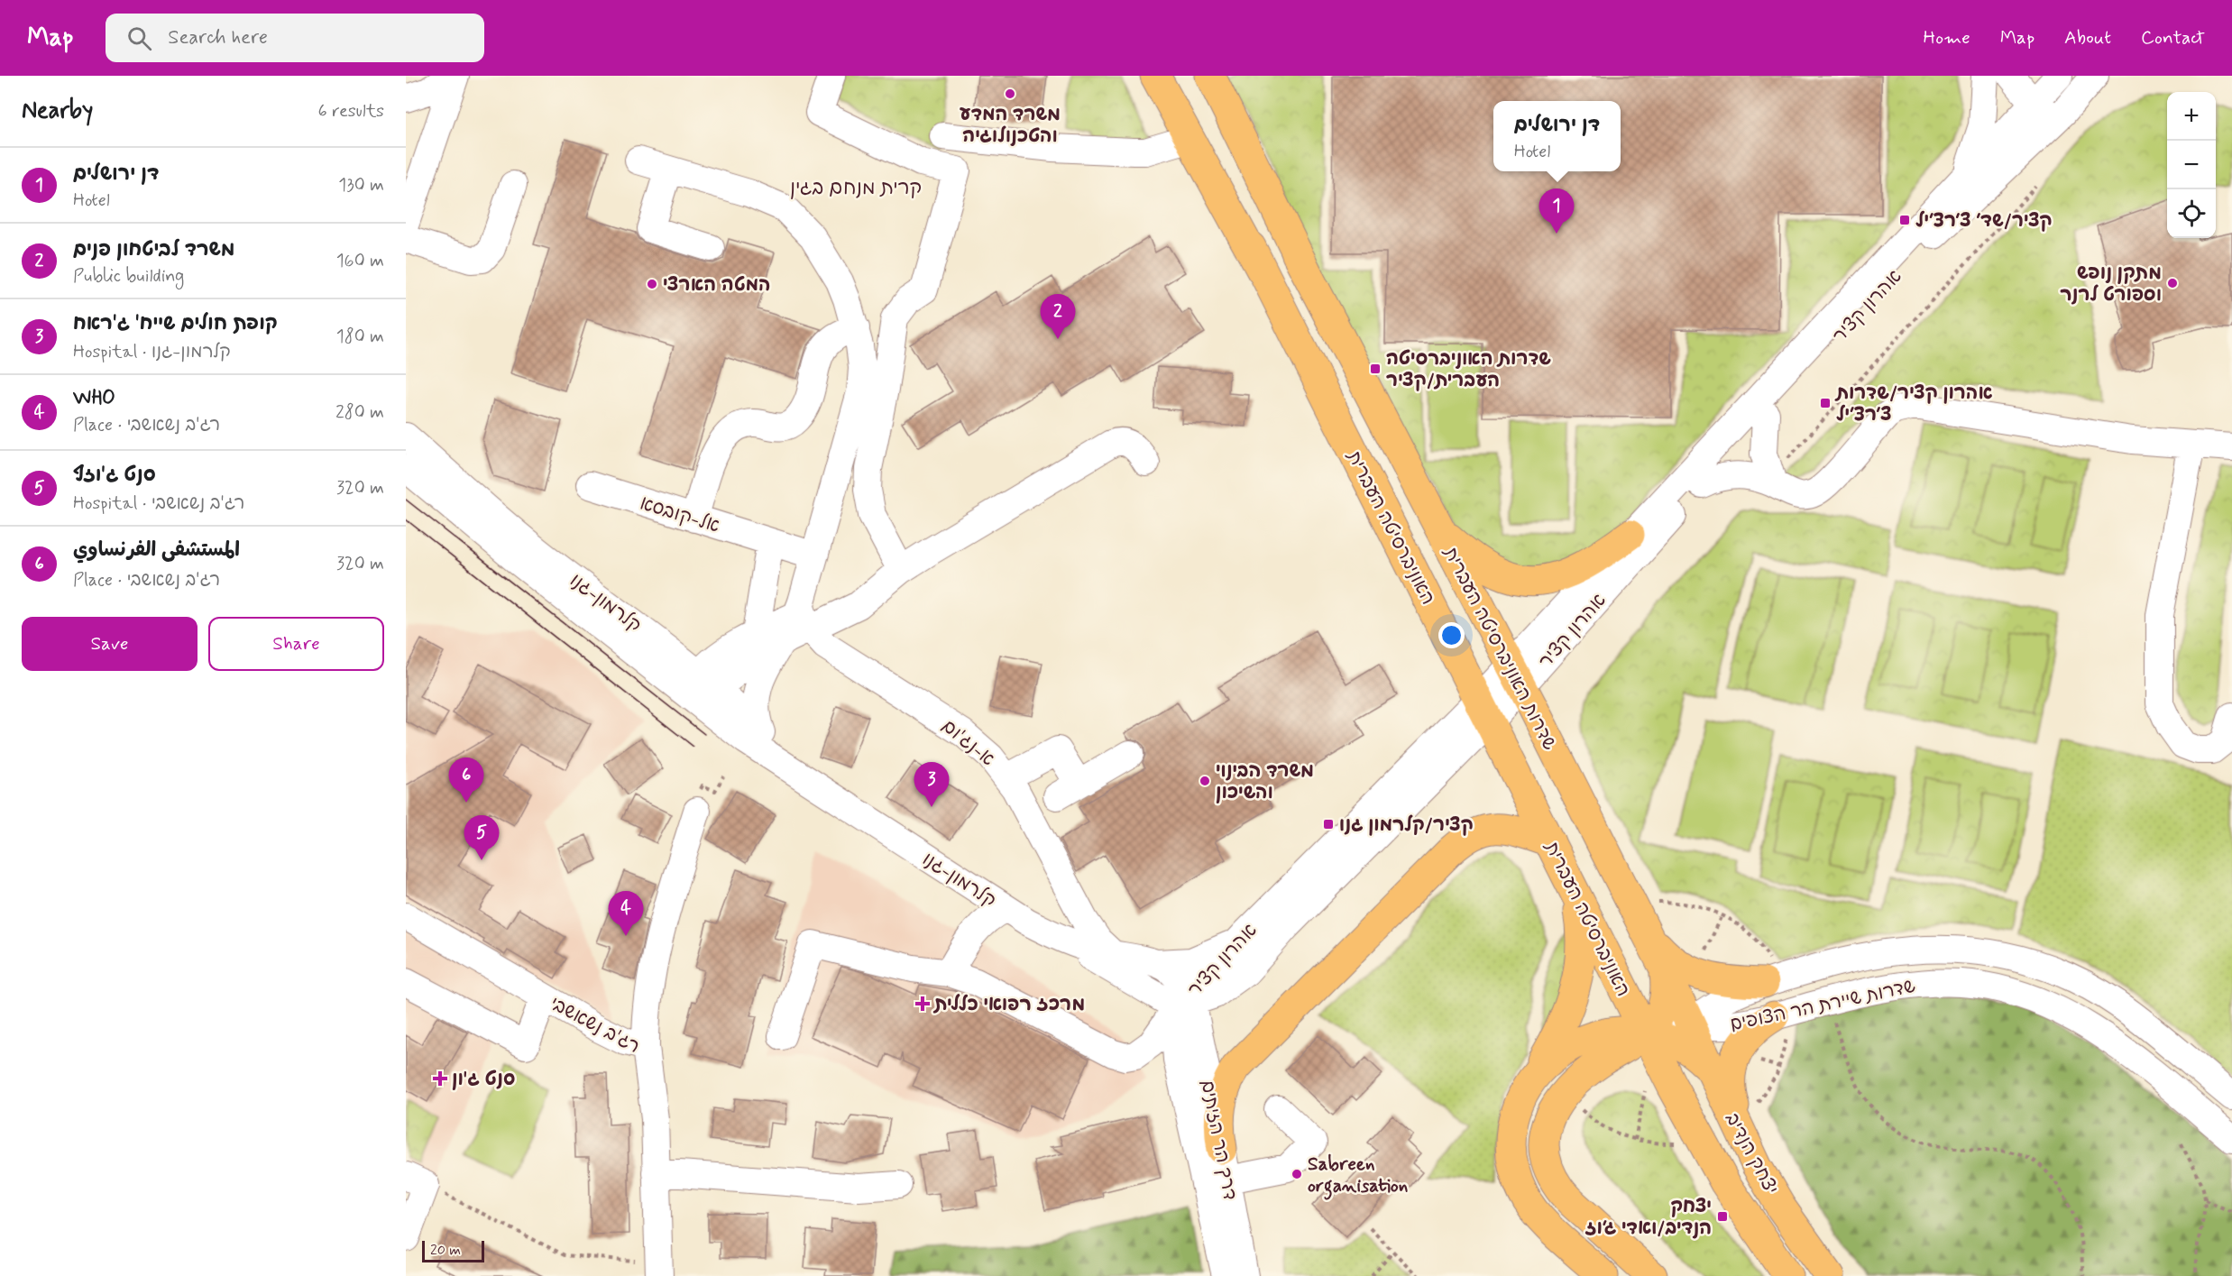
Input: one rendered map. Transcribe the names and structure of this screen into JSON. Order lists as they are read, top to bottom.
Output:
{
  "streets": {
    "main road": ["האוניברסיטה העברית", "שדרות האוניברסיטה העברית", "יצחק הנדיב"],
    "street": [
      "אהרון קציר",
      "אל-קובסא",
      "קלרמון-גנו",
      "א-נג'ום",
      "שדרות שיירת הר הצופים",
      "רג'ב נשאשבי",
      "דרך הר הזיתים"
    ]
  },
  "crossings": [
    ["אהרון קציר", "האוניברסיטה העברית"],
    ["אהרון קציר", "קלרמון-גנו"],
    ["אהרון קציר", "שדרות האוניברסיטה העברית"],
    ["אהרון קציר", "דרך הר הזיתים"],
    ["האוניברסיטה העברית", "יצחק הנדיב"],
    ["קלרמון-גנו", "א-נג'ום"],
    ["קלרמון-גנו", "דרך הר הזיתים"],
    ["שדרות האוניברסיטה העברית", "שדרות שיירת הר הצופים"],
    ["שדרות האוניברסיטה העברית", "יצחק הנדיב"],
    ["שדרות שיירת הר הצופים", "יצחק הנדיב"]
  ],
  "districts": ["קרית מנחם בגין"],
  "places": {
    "other": [
      "משרד המדע והטכנולוגיה",
      "מתקן נופש וספורט לרנר",
      "המטה הארצי",
      "משרד הבינוי והשיכון",
      "Sabreen organisation"
    ],
    "transit": [
      "קציר/שד׳ צ׳רצ׳יל",
      "שדרות האוניברסיטה העברית/קציר",
      "אהרון קציר/שדרות צ׳רצ׳יל",
      "קציר/קלרמון גנו",
      "יצחק הנדיב/ואדי ג׳וז"
    ],
    "health": ["מרכז רפואי כללית", "סנט ג'ון"]
  },
  "scale_bar": "20 m",
  "page": {
    "header": "Map",
    "search": "Search here",
    "nav": [
      "Home",
      "Map",
      "About",
      "Contact"
    ],
    "heading": ["Nearby", "6 results"],
    "map_buttons": ["+", "−"],
    "popup": ["דן ירושלים", "Hotel"],
    "list": [
      {
        "mark": "1",
        "name": "דן ירושלים",
        "note": "Hotel",
        "value": "130 m"
      },
      {
        "mark": "2",
        "name": "משרד לביטחון פנים",
        "note": "Public building",
        "value": "160 m"
      },
      {
        "mark": "3",
        "name": "קופת חולים שייח' ג'ראח",
        "note": "Hospital · קלרמון-גנו",
        "value": "180 m"
      },
      {
        "mark": "4",
        "name": "WHO",
        "note": "Place · רג'ב נשאשבי",
        "value": "280 m"
      },
      {
        "mark": "5",
        "name": "סנט ג'וזף",
        "note": "Hospital · רג'ב נשאשבי",
        "value": "320 m"
      },
      {
        "mark": "6",
        "name": "المستشفى الفرنساوي",
        "note": "Place · רג'ב נשאשבי",
        "value": "320 m"
      }
    ],
    "pins": [
      "1",
      "2",
      "6",
      "3",
      "5",
      "4"
    ],
    "buttons": ["Save", "Share"],
    "scale": "20 m"
  }
}
